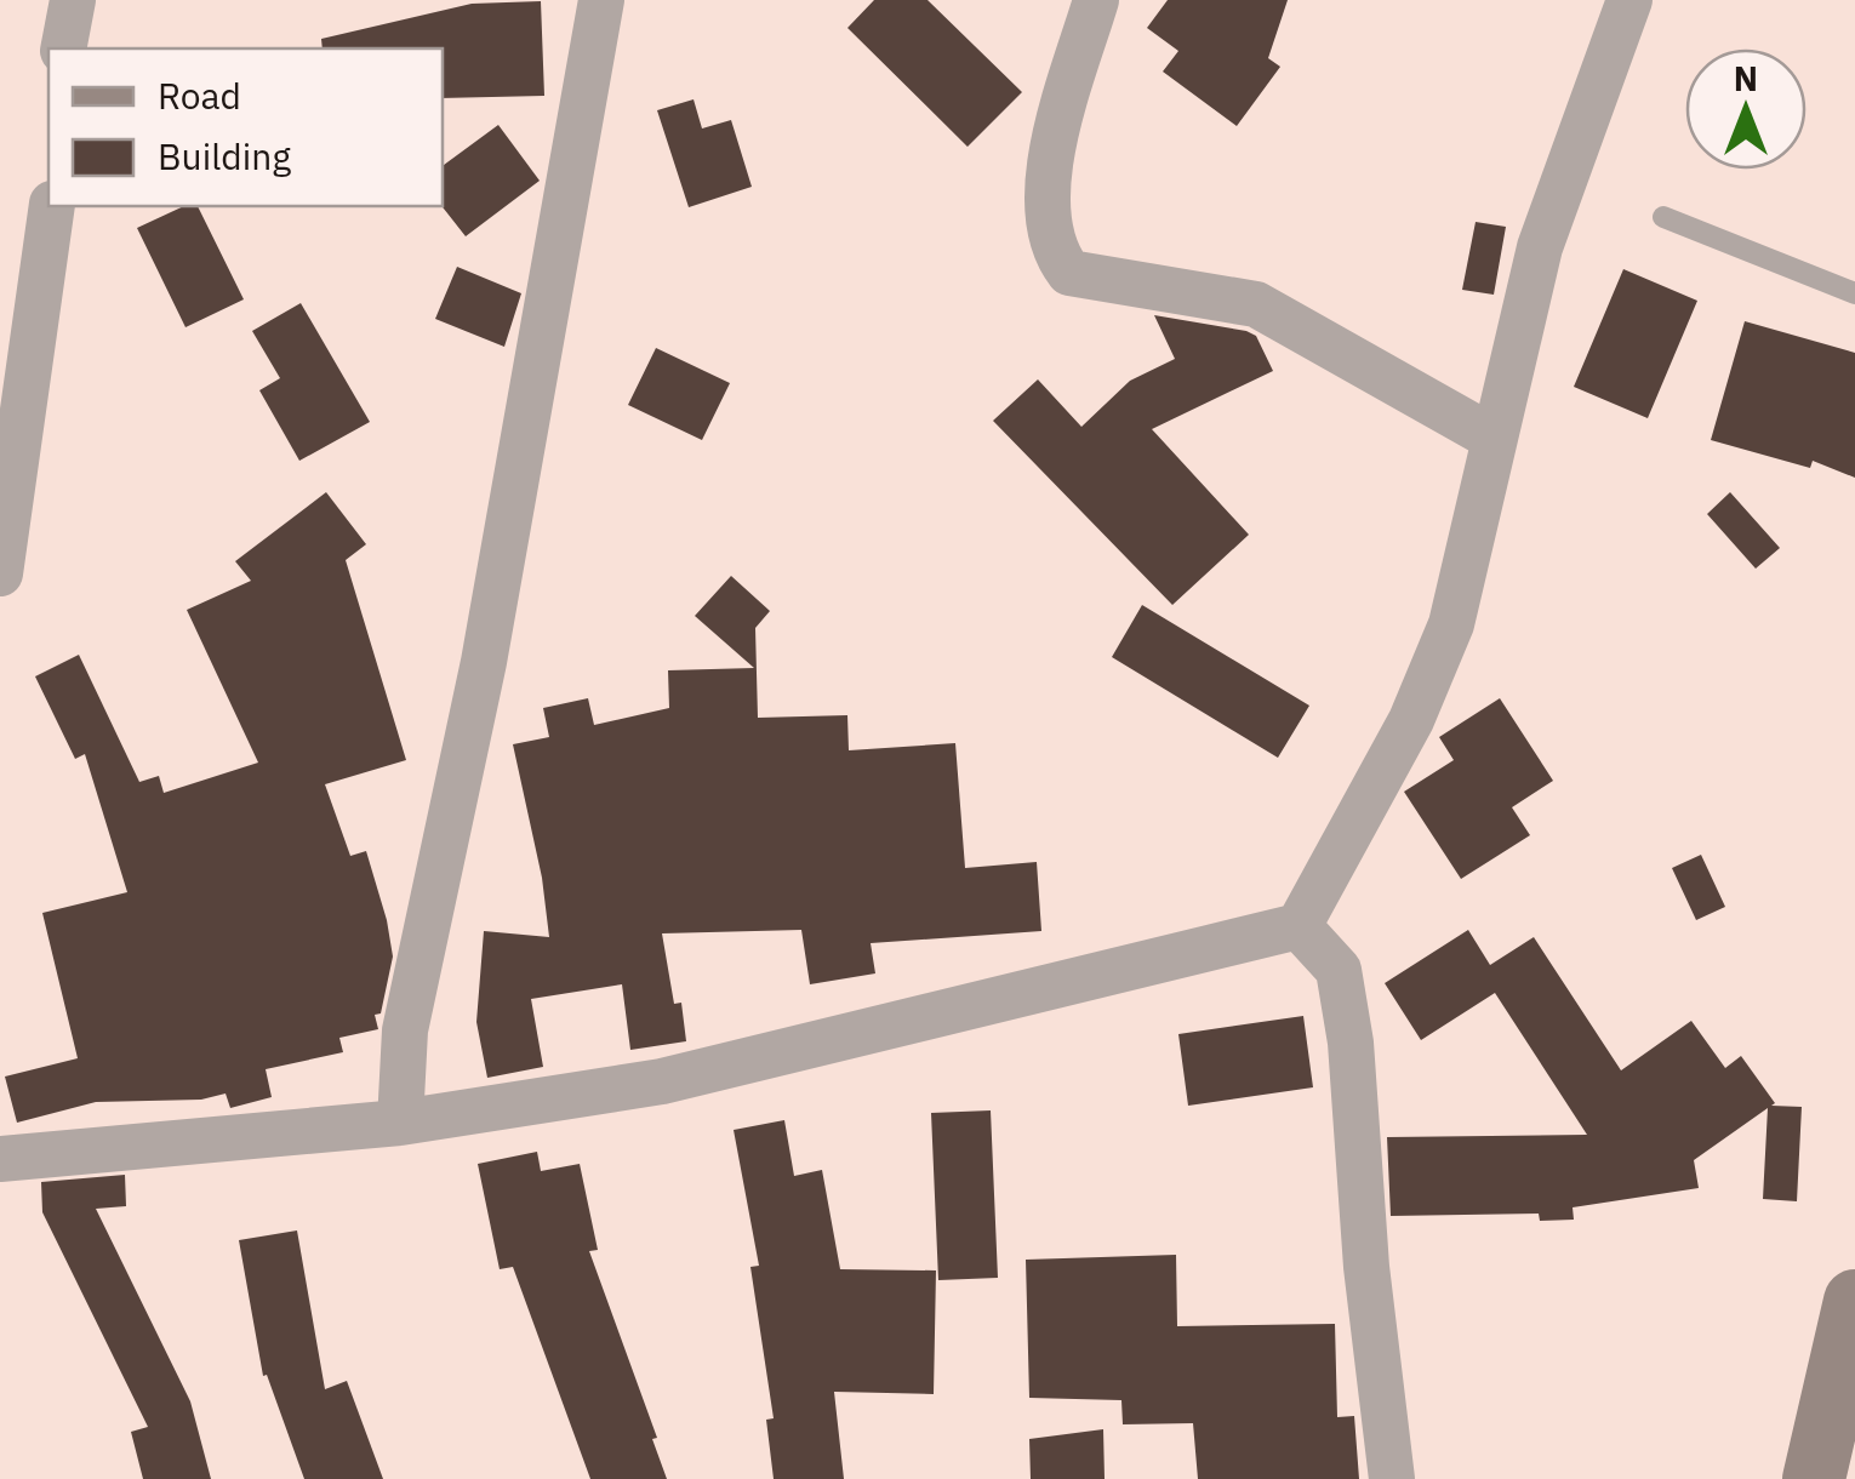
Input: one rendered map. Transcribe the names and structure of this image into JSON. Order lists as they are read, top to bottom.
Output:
{
  "legend": ["Road", "Building"],
  "north": "top"
}
